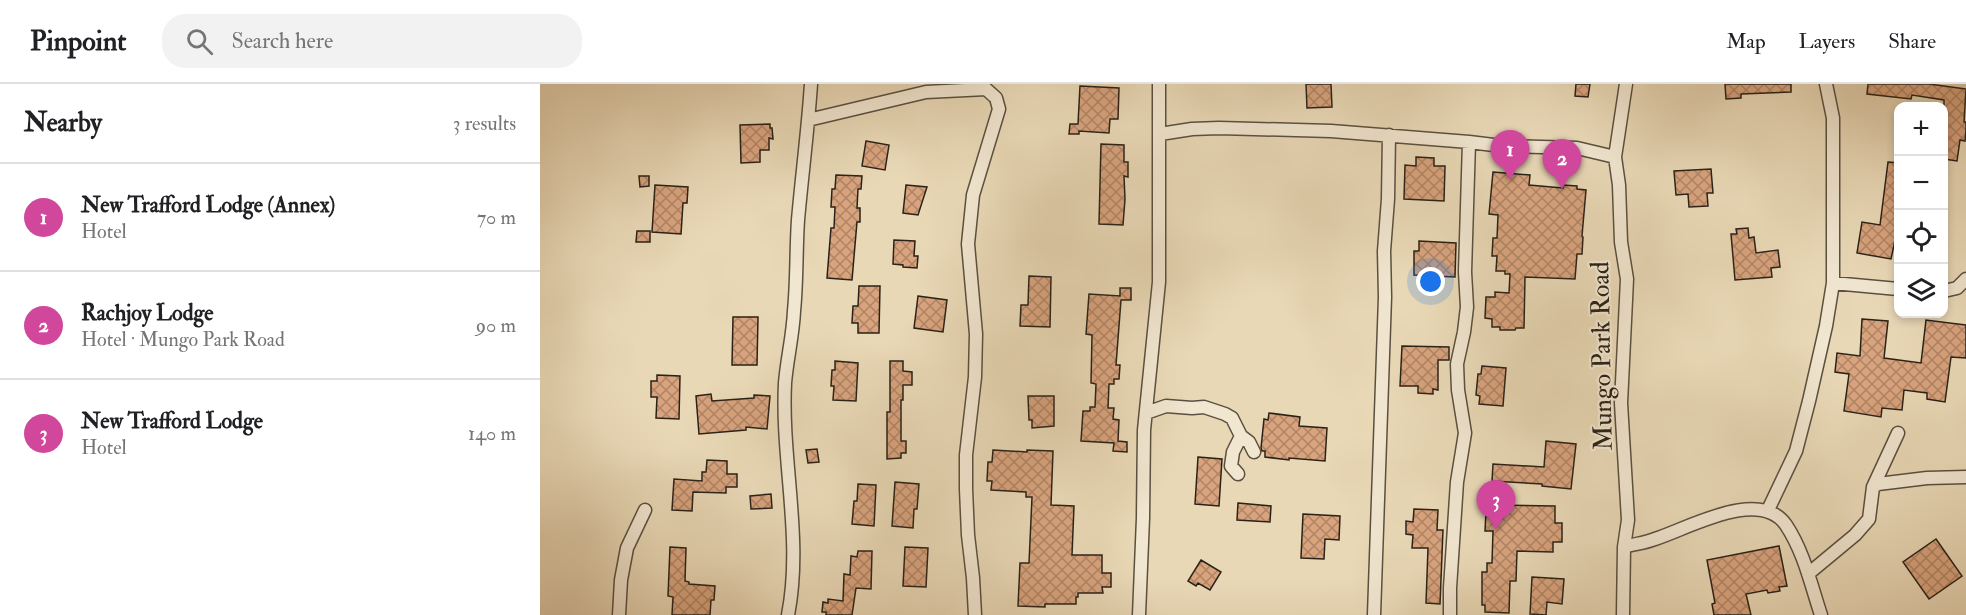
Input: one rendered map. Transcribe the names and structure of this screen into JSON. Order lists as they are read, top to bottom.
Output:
{
  "streets": {
    "street": ["Mungo Park Road"]
  },
  "page": {
    "header": "Pinpoint",
    "search": "Search here",
    "nav": ["Map", "Layers", "Share"],
    "heading": ["Nearby", "3 results"],
    "map_buttons": ["+", "−"],
    "pins": ["1", "2", "3"],
    "list": [
      {
        "mark": "1",
        "name": "New Trafford Lodge (Annex)",
        "note": "Hotel",
        "value": "70 m"
      },
      {
        "mark": "2",
        "name": "Rachjoy Lodge",
        "note": "Hotel · Mungo Park Road",
        "value": "90 m"
      },
      {
        "mark": "3",
        "name": "New Trafford Lodge",
        "note": "Hotel",
        "value": "140 m"
      }
    ]
  }
}
